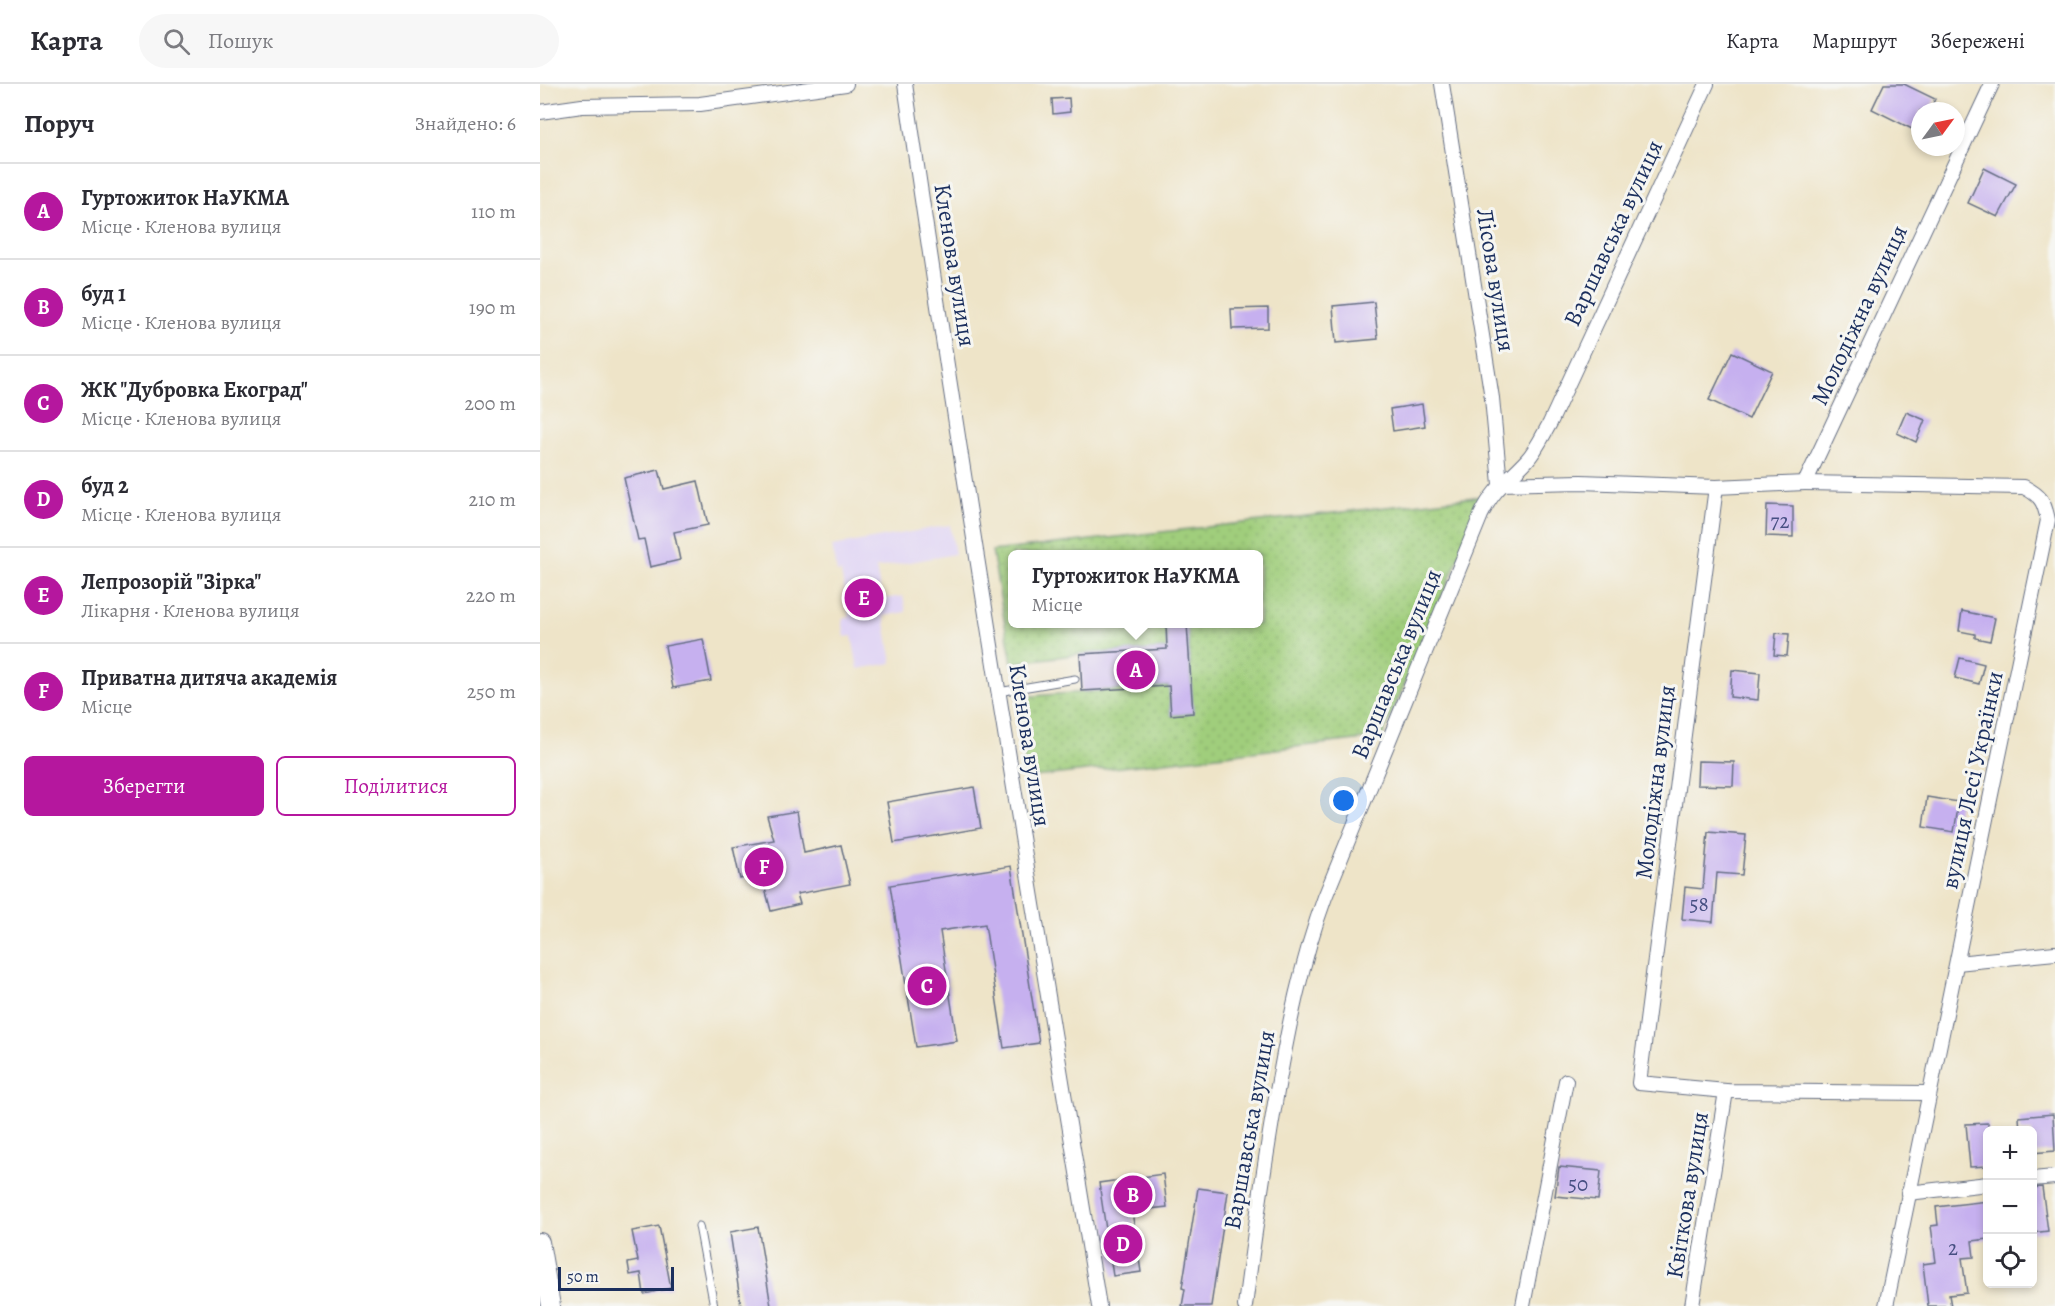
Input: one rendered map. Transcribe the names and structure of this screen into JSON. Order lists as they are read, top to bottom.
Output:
{
  "streets": {
    "street": [
      "Варшавська вулиця",
      "Кленова вулиця",
      "Лісова вулиця",
      "Молодіжна вулиця",
      "вулиця Лесі Українки",
      "Квіткова вулиця"
    ]
  },
  "crossings": [
    ["Варшавська вулиця", "Лісова вулиця"],
    ["Молодіжна вулиця", "вулиця Лесі Українки"],
    ["Молодіжна вулиця", "Квіткова вулиця"]
  ],
  "house_numbers": [
    "72",
    "58",
    "50",
    "2"
  ],
  "scale_bar": "50 m",
  "north": "top right",
  "page": {
    "header": "Карта",
    "search": "Пошук",
    "nav": ["Карта", "Маршрут", "Збережені"],
    "heading": ["Поруч", "Знайдено: 6"],
    "list": [
      {
        "mark": "A",
        "name": "Гуртожиток НаУКМА",
        "note": "Місце · Кленова вулиця",
        "value": "110 m"
      },
      {
        "mark": "B",
        "name": "буд 1",
        "note": "Місце · Кленова вулиця",
        "value": "190 m"
      },
      {
        "mark": "C",
        "name": "ЖК \"Дубровка Екоград\"",
        "note": "Місце · Кленова вулиця",
        "value": "200 m"
      },
      {
        "mark": "D",
        "name": "буд 2",
        "note": "Місце · Кленова вулиця",
        "value": "210 m"
      },
      {
        "mark": "E",
        "name": "Лепрозорій \"Зірка\"",
        "note": "Лікарня · Кленова вулиця",
        "value": "220 m"
      },
      {
        "mark": "F",
        "name": "Приватна дитяча академiя",
        "note": "Місце",
        "value": "250 m"
      }
    ],
    "popup": ["Гуртожиток НаУКМА", "Місце"],
    "pins": [
      "E",
      "A",
      "F",
      "C",
      "B",
      "D"
    ],
    "buttons": ["Зберегти", "Поділитися"],
    "map_buttons": ["+", "−"],
    "scale": "50 m"
  }
}
